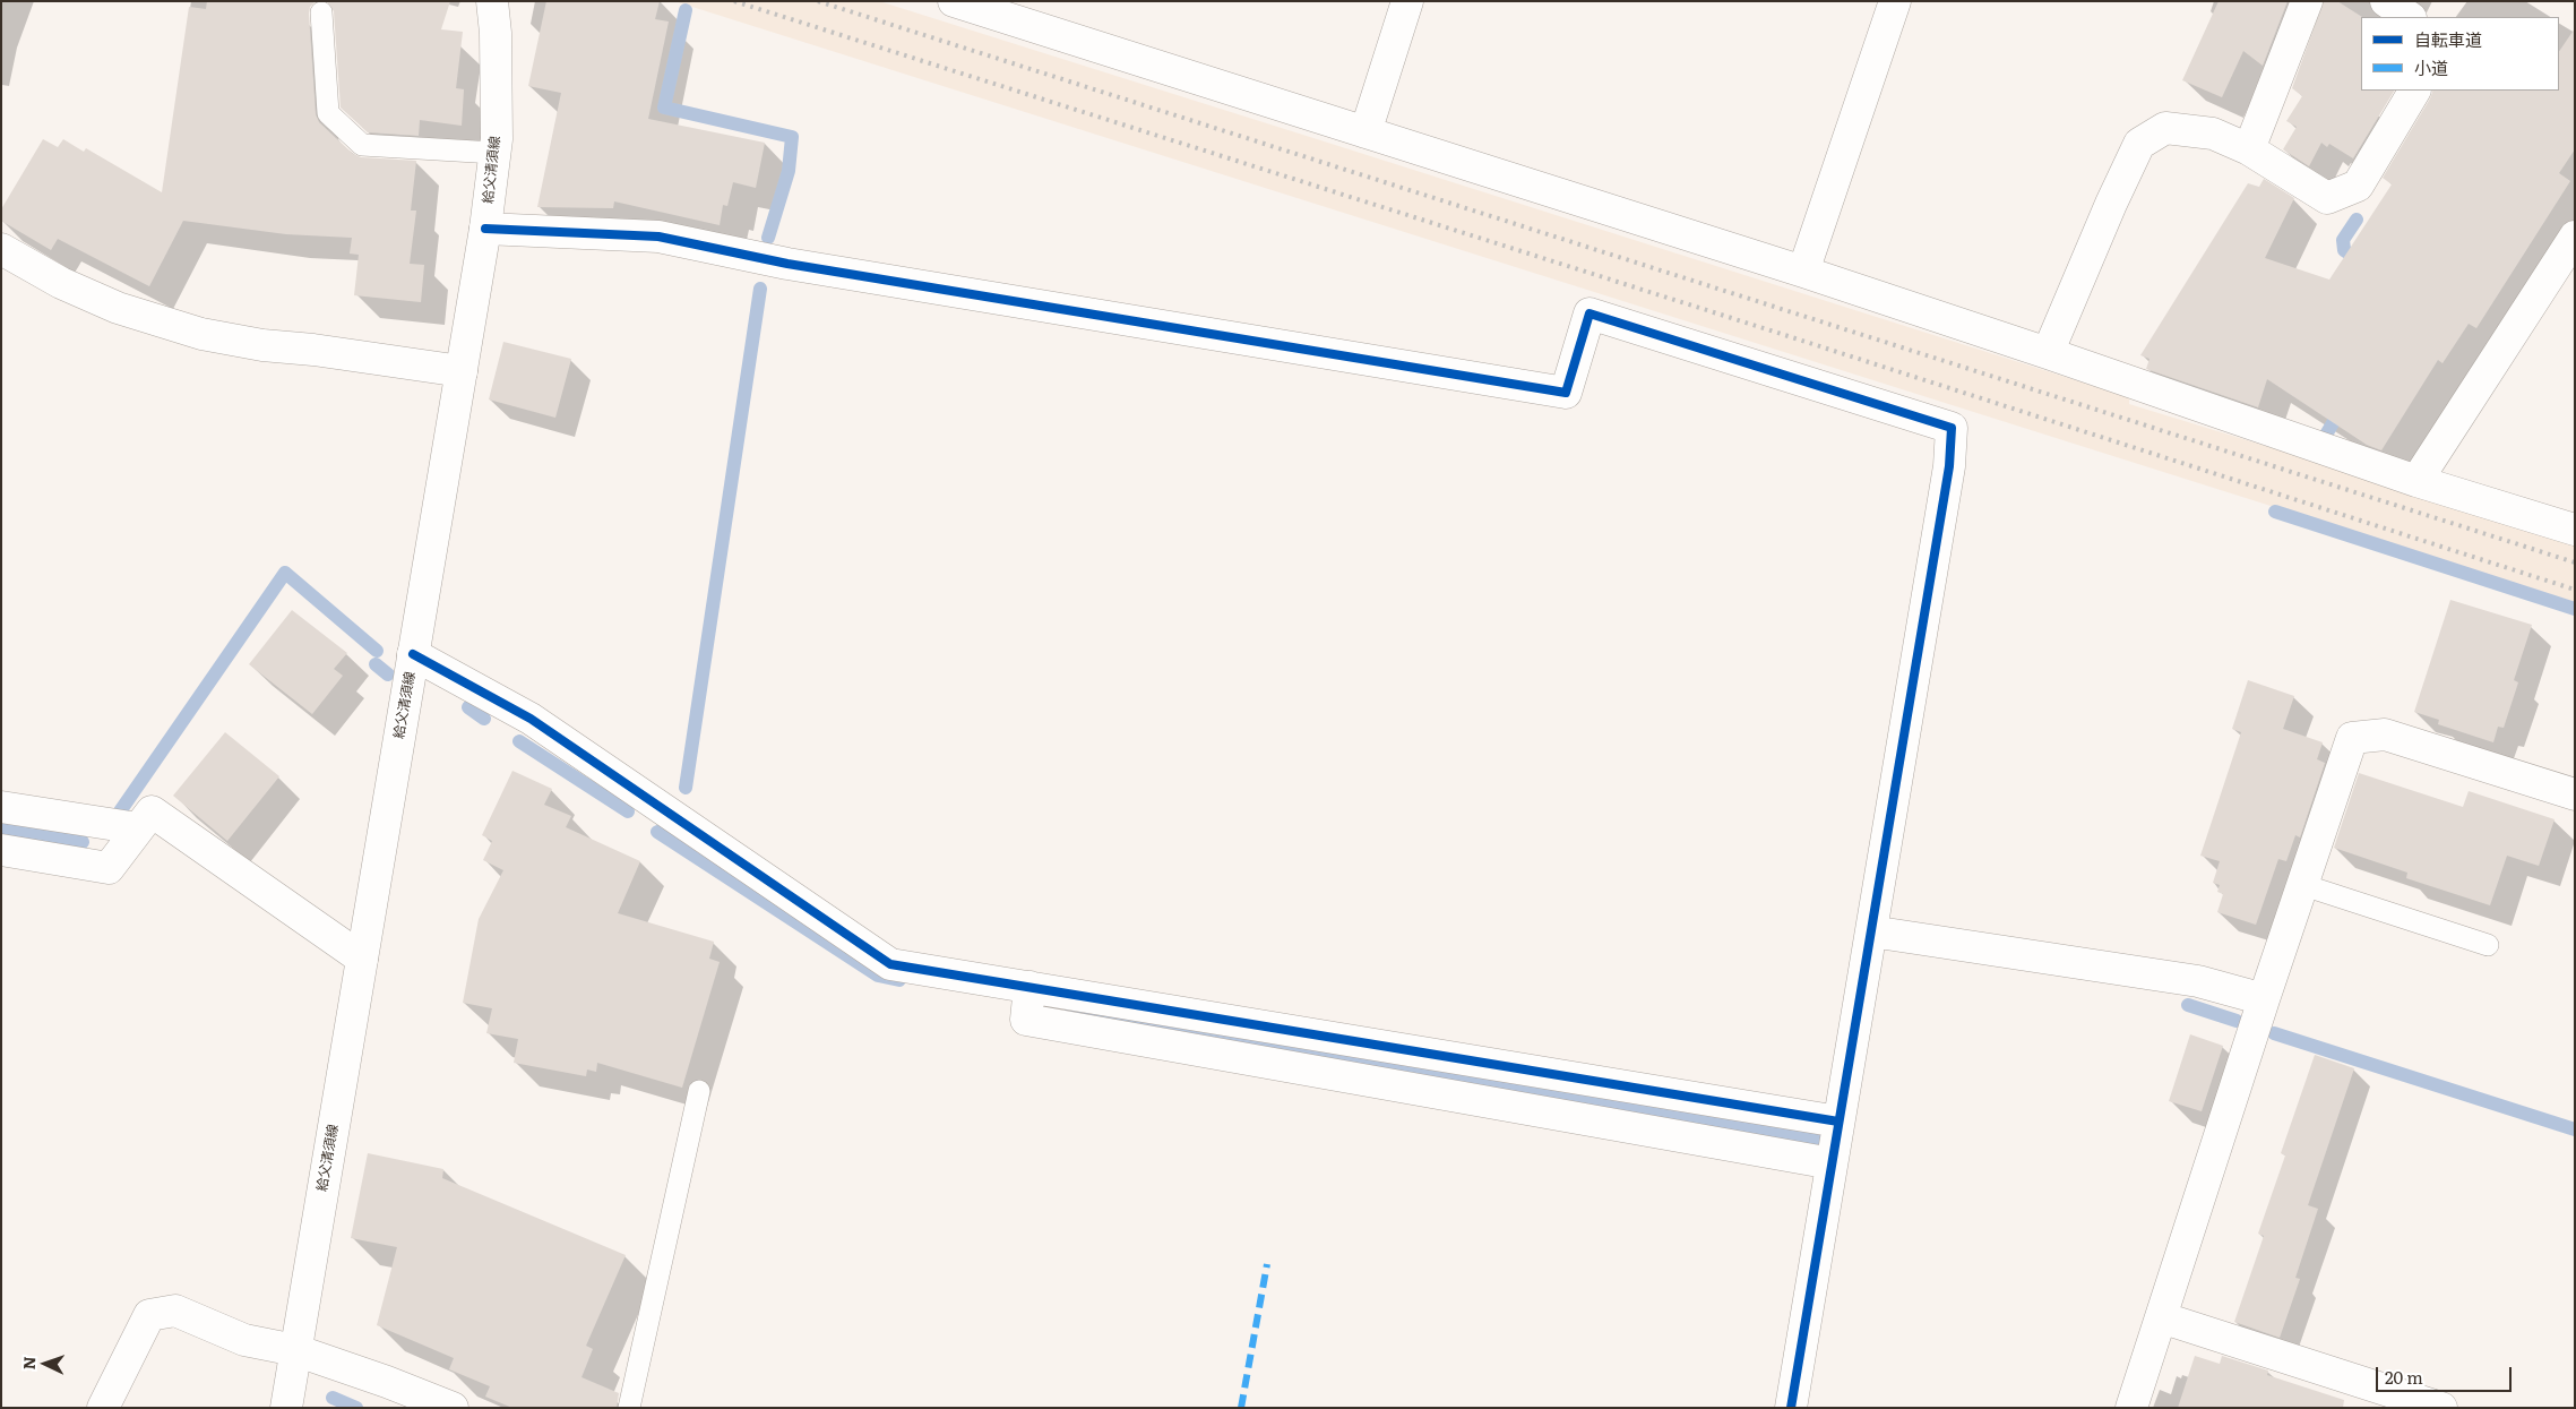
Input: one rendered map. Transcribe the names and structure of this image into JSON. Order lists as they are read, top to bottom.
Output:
{
  "streets": {
    "street": ["給父清須線"]
  },
  "legend": ["自転車道", "小道"],
  "scale_bar": "20 m",
  "north": "left"
}
